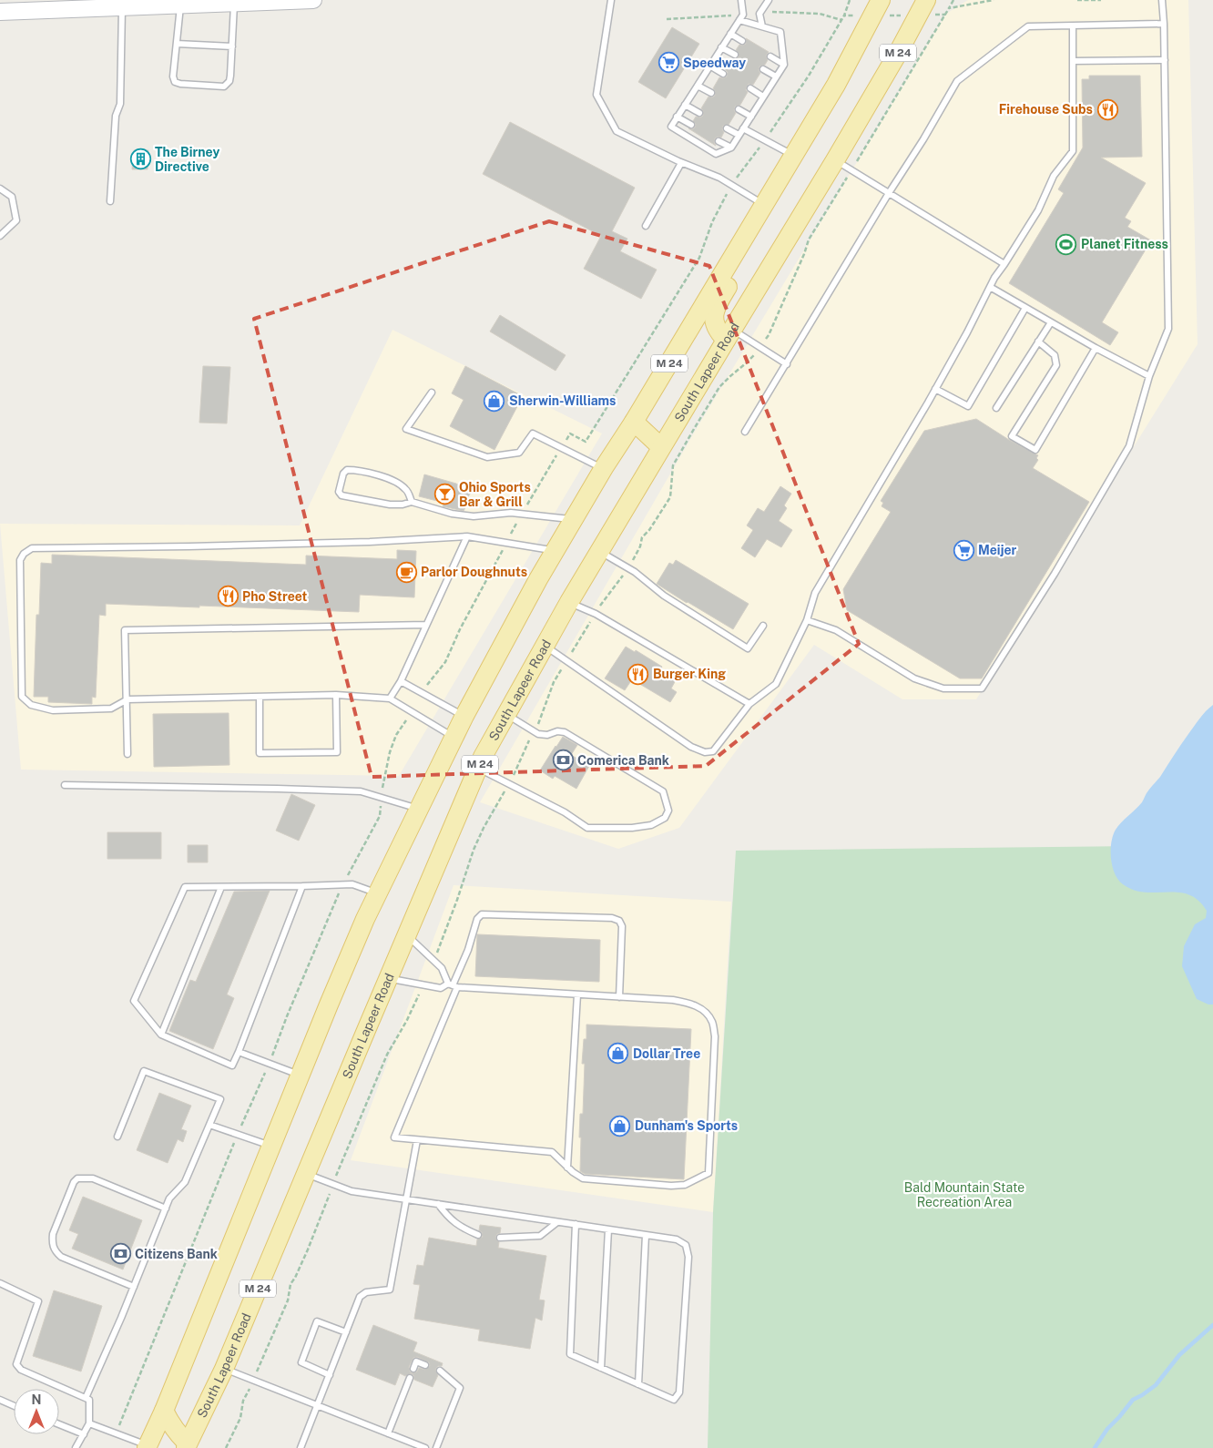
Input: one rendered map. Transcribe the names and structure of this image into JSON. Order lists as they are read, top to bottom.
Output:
{
  "streets": {
    "main road": ["M 24", "South Lapeer Road"]
  },
  "parks": ["Bald Mountain State Recreation Area"],
  "places": {
    "supermarket": ["Speedway", "Meijer"],
    "restaurant": ["Firehouse Subs", "Pho Street", "Burger King"],
    "building": ["The Birney Directive"],
    "sports": ["Planet Fitness"],
    "shop": ["Sherwin-Williams", "Dollar Tree", "Dunham's Sports"],
    "bar": ["Ohio Sports Bar & Grill"],
    "cafe": ["Parlor Doughnuts"],
    "bank": ["Comerica Bank", "Citizens Bank"]
  },
  "north": "top"
}
